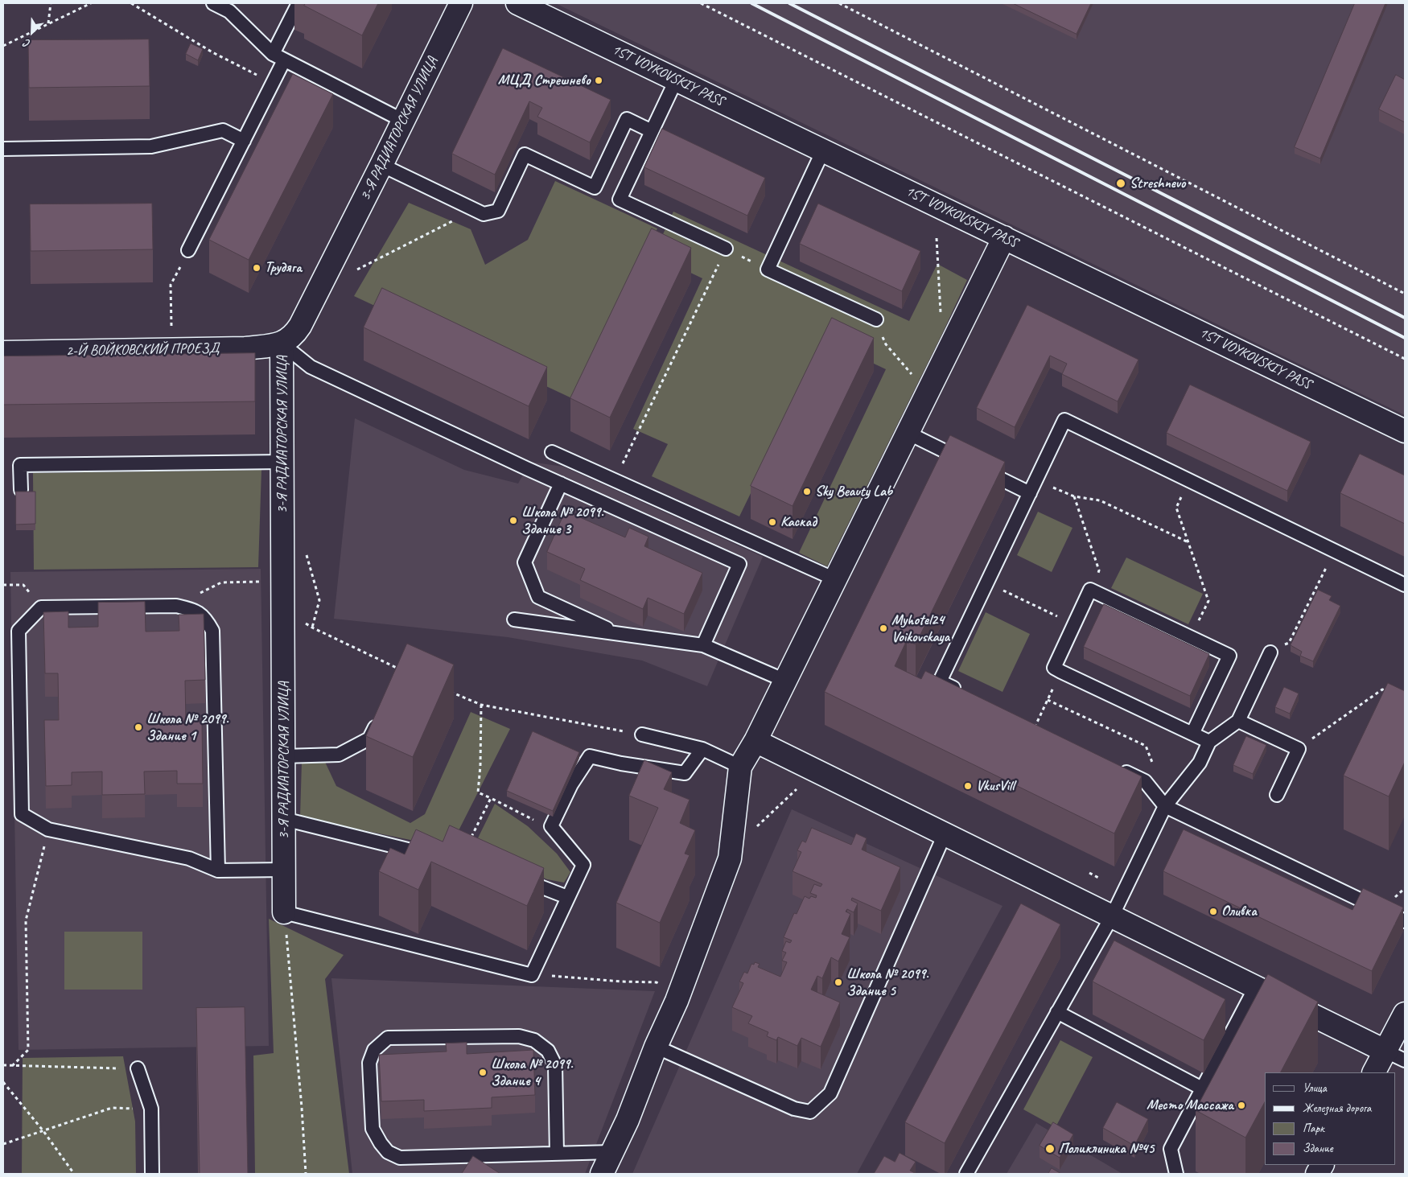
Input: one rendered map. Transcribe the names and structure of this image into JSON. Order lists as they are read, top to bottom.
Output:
{
  "streets": {
    "street": ["1ST VOYKOVSKIY PASS", "3-Я РАДИАТОРСКАЯ УЛИЦА", "2-Й ВОЙКОВСКИЙ ПРОЕЗД"]
  },
  "crossings": [
    ["3-Я РАДИАТОРСКАЯ УЛИЦА", "2-Й ВОЙКОВСКИЙ ПРОЕЗД"]
  ],
  "places": [
    "МЦД Стрешнево",
    "Streshnevo",
    "Трудяга",
    "Sky Beauty Lab",
    "Школа № 2099. Здание 3",
    "Каскад",
    "Myhotel24 Voikovskaya",
    "Школа № 2099. Здание 1",
    "VkusVill",
    "Оливка",
    "Школа № 2099. Здание 5",
    "Школа № 2099. Здание 4",
    "Место Массажа",
    "Поликлиника №45"
  ],
  "legend": [
    "Улица",
    "Железная дорога",
    "Парк",
    "Здание"
  ],
  "north": "bottom left"
}
